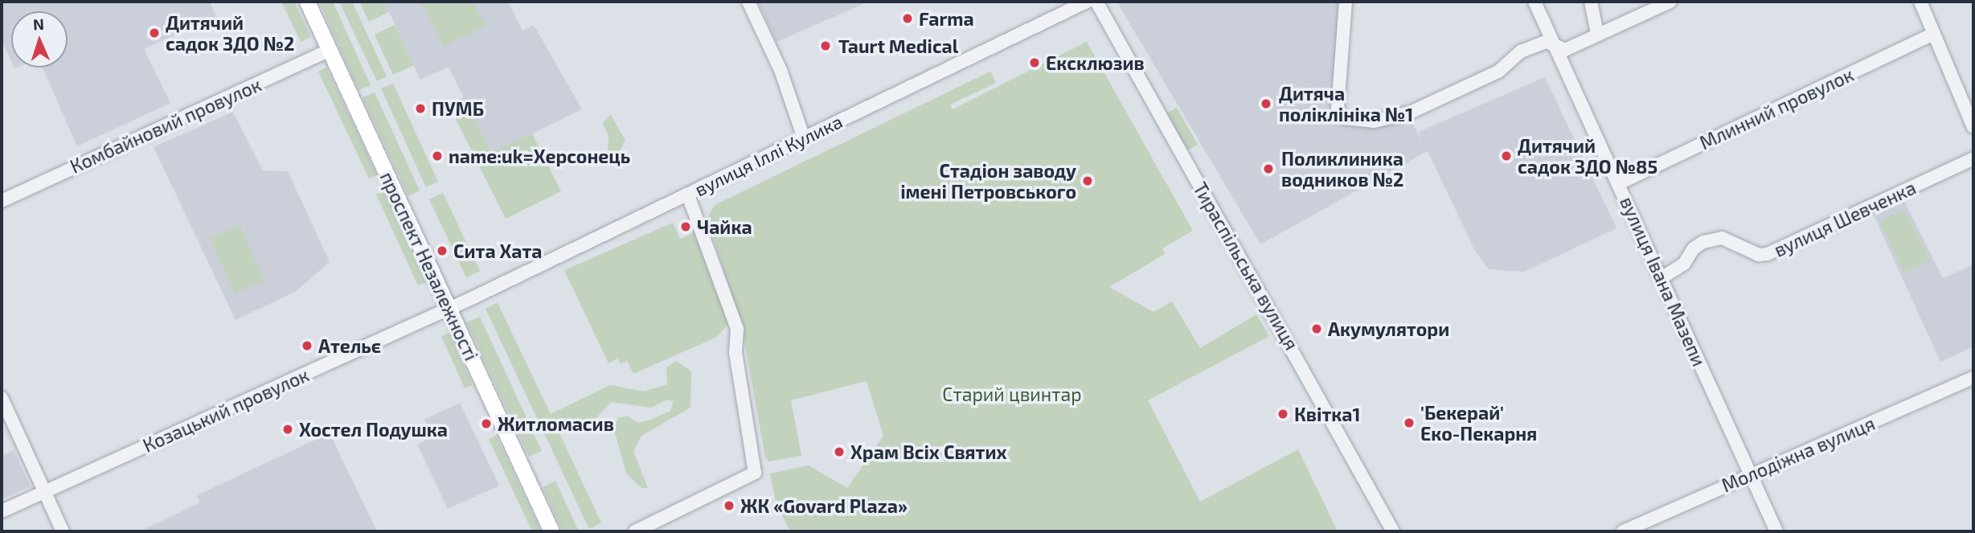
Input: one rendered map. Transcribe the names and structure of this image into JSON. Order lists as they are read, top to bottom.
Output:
{
  "streets": {
    "main road": ["проспект Незалежності"],
    "street": [
      "Млинний провулок",
      "Комбайновий провулок",
      "вулиця Іллі Кулика",
      "вулиця Шевченка",
      "Тираспільська вулиця",
      "вулиця Івана Мазепи",
      "Козацький провулок",
      "Молодіжна вулиця"
    ]
  },
  "crossings": [
    ["Млинний провулок", "вулиця Івана Мазепи"],
    ["Комбайновий провулок", "проспект Незалежності"],
    ["вулиця Іллі Кулика", "проспект Незалежності"],
    ["вулиця Іллі Кулика", "Козацький провулок"],
    ["вулиця Шевченка", "вулиця Івана Мазепи"],
    ["проспект Незалежності", "Козацький провулок"],
    ["вулиця Івана Мазепи", "Молодіжна вулиця"]
  ],
  "parks": ["Старий цвинтар"],
  "places": [
    "Farma",
    "Дитячий садок ЗДО №2",
    "Taurt Medical",
    "Ексклюзив",
    "Дитяча поліклініка №1",
    "ПУМБ",
    "name:uk=Херсонець",
    "Дитячий садок ЗДО №85",
    "Поликлиника водников №2",
    "Стадіон заводу імені Петровського",
    "Чайка",
    "Сита Хата",
    "Акумулятори",
    "Ательє",
    "Квітка1",
    "'Бекерай' Еко-Пекарня",
    "Житломасив",
    "Хостел Подушка",
    "Храм Всіх Святих",
    "ЖК «Govard Plaza»"
  ],
  "north": "top"
}
